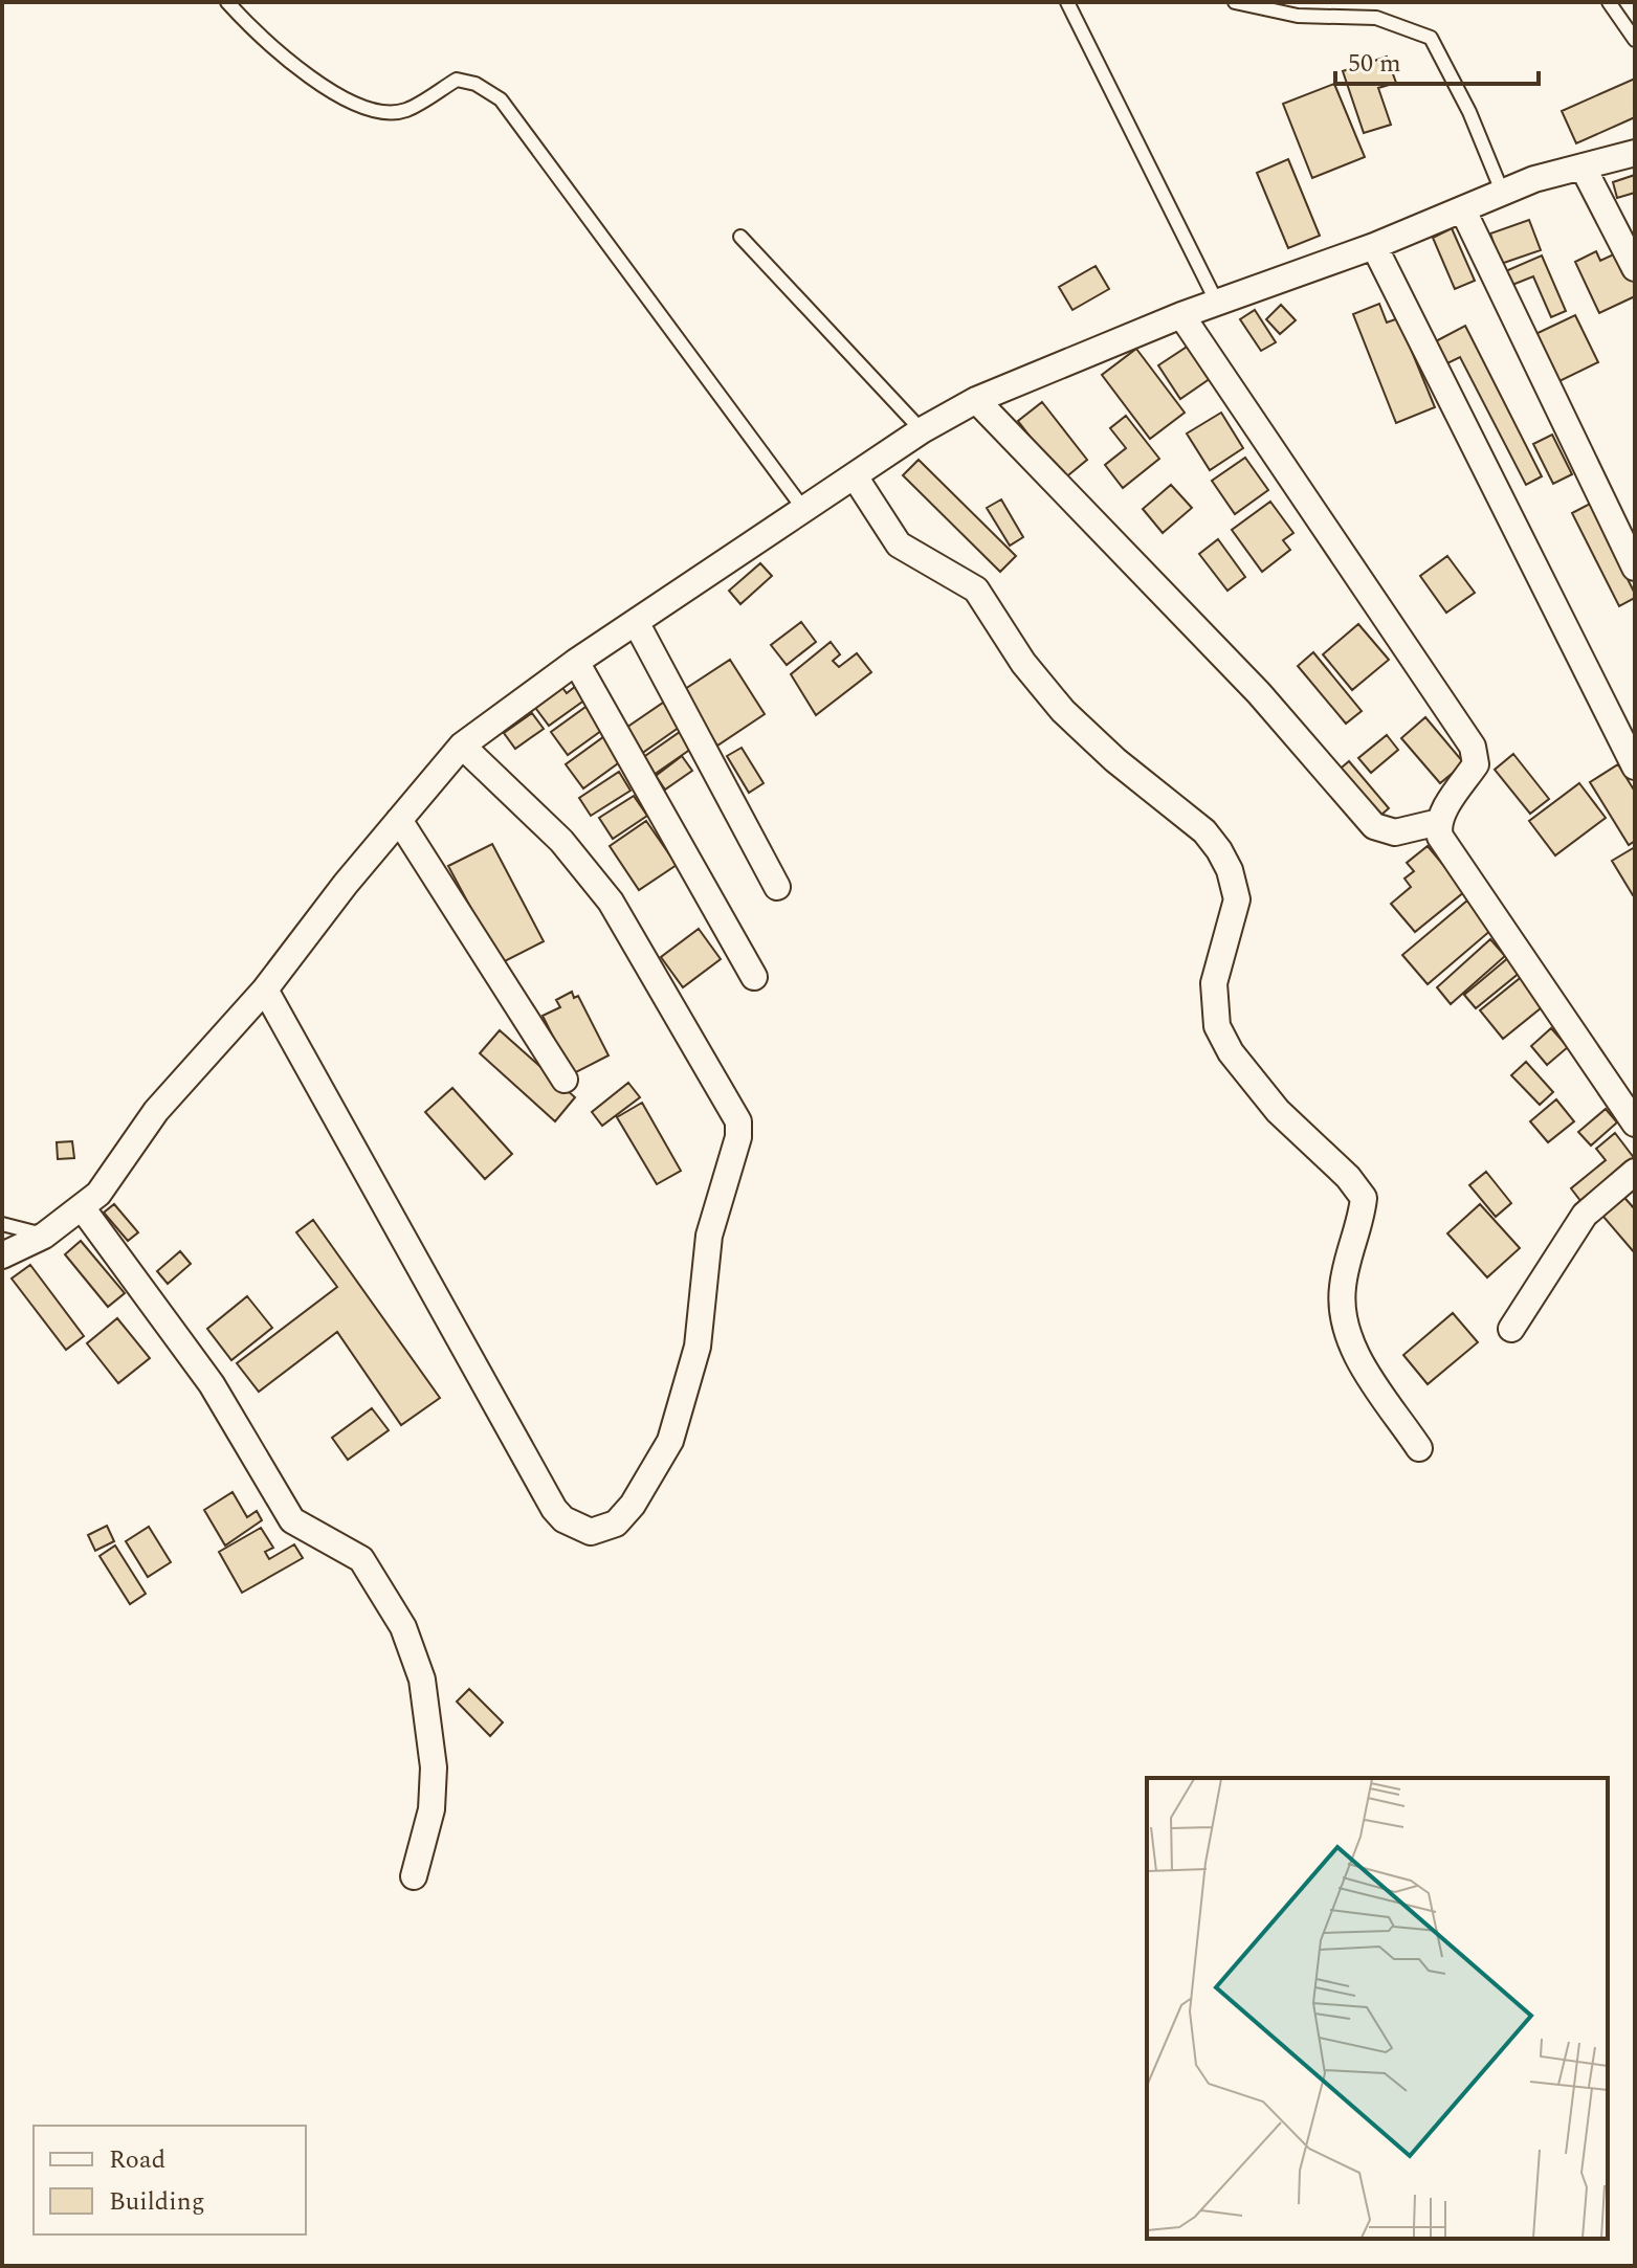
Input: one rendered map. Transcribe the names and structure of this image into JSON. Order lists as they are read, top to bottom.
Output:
{
  "legend": ["Road", "Building"],
  "scale_bar": "50 m"
}
